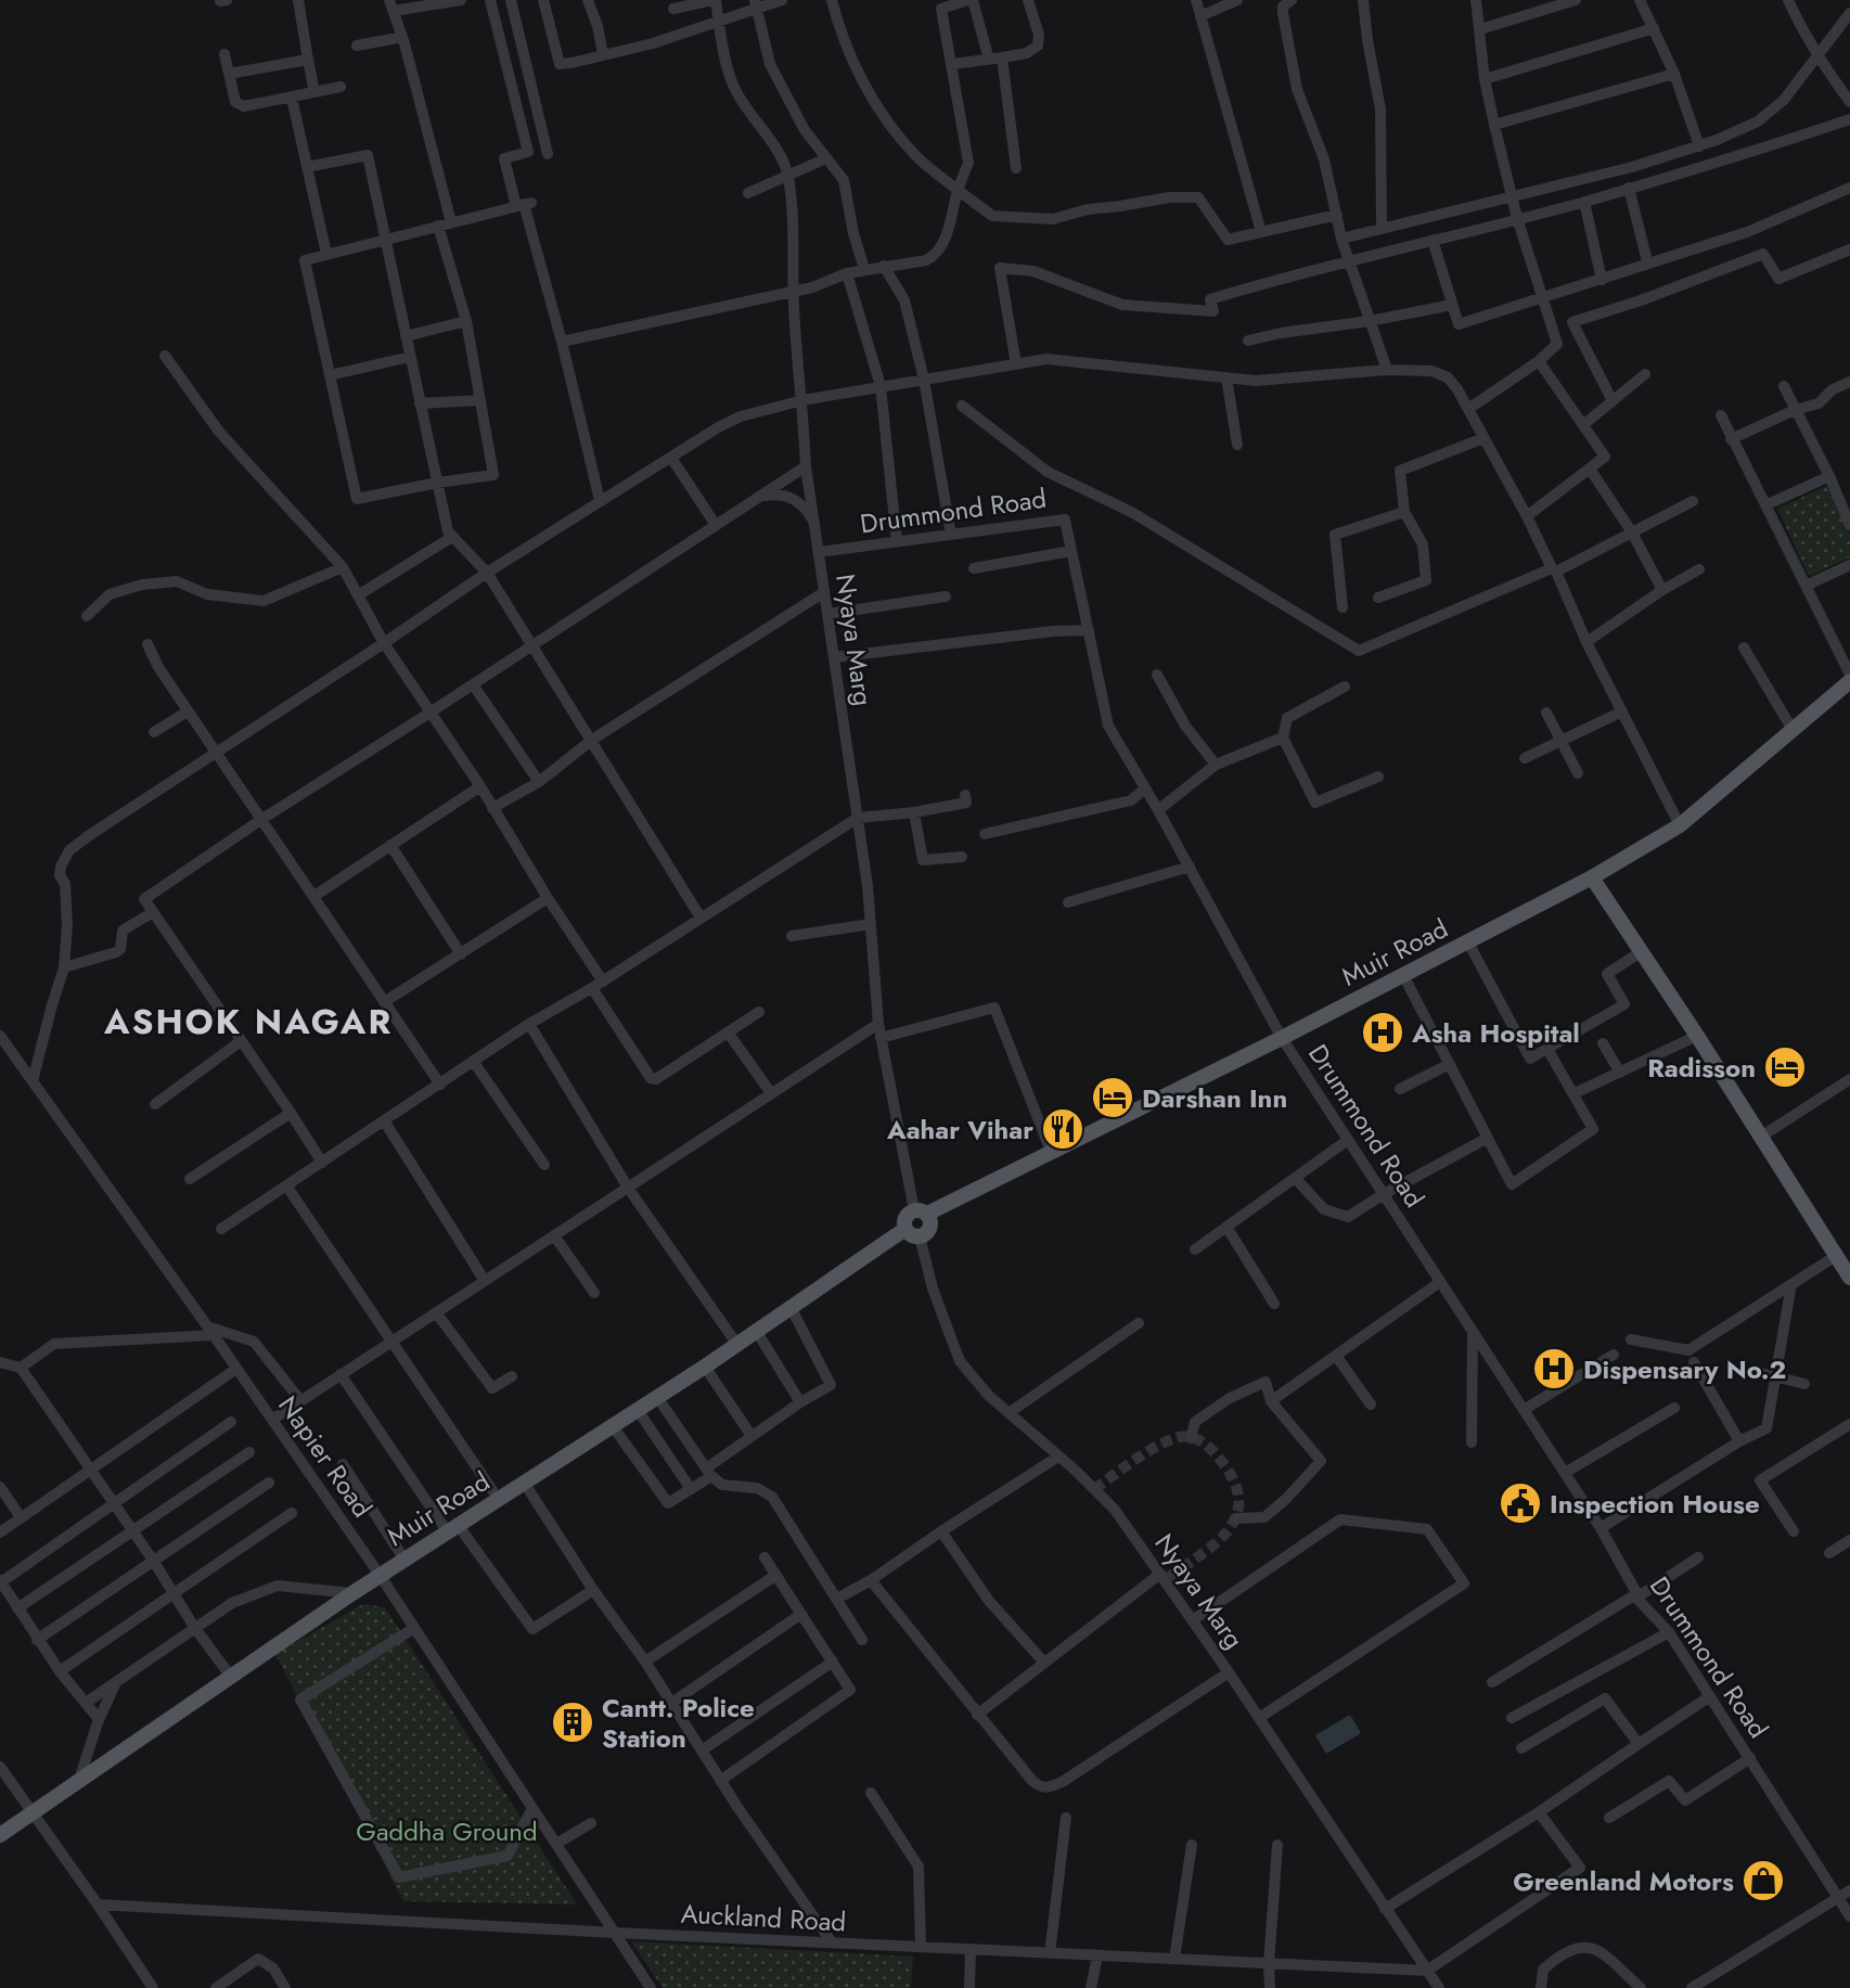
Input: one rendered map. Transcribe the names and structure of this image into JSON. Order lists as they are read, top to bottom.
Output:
{
  "streets": {
    "main road": ["Muir Road"],
    "street": [
      "Drummond Road",
      "Nyaya Marg",
      "Napier Road",
      "Auckland Road"
    ]
  },
  "crossings": [
    ["Drummond Road", "Nyaya Marg"],
    ["Drummond Road", "Muir Road"],
    ["Nyaya Marg", "Muir Road"],
    ["Nyaya Marg", "Auckland Road"],
    ["Muir Road", "Napier Road"],
    ["Napier Road", "Auckland Road"]
  ],
  "districts": ["ASHOK NAGAR"],
  "parks": ["Gaddha Ground"],
  "places": {
    "hospital": ["Asha Hospital", "Dispensary No.2"],
    "hotel": ["Radisson", "Darshan Inn"],
    "restaurant": ["Aahar Vihar"],
    "public building": ["Inspection House"],
    "building": ["Cantt. Police Station"],
    "shop": ["Greenland Motors"]
  }
}
